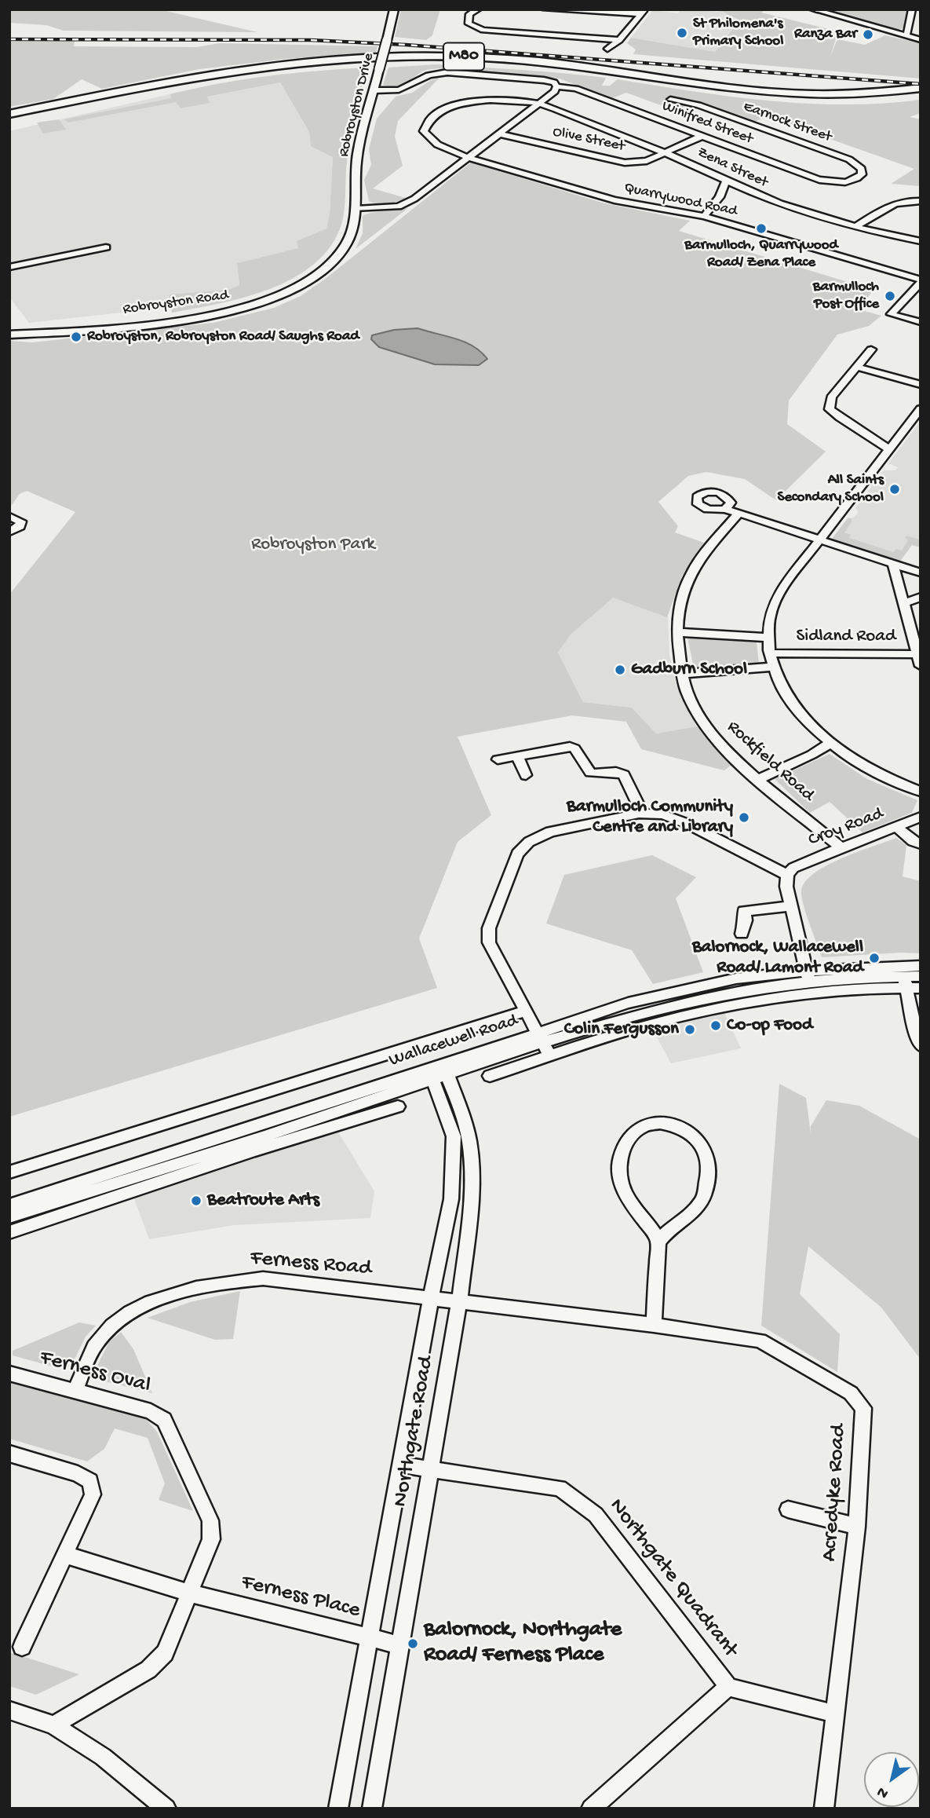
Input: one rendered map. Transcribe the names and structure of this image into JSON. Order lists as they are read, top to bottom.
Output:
{
  "streets": {
    "highway": ["M80"],
    "main road": ["Robroyston Drive", "Robroyston Road"],
    "street": [
      "Earnock Street",
      "Winifred Street",
      "Olive Street",
      "Zena Street",
      "Quarrywood Road",
      "Sidland Road",
      "Rockfield Road",
      "Croy Road",
      "Wallacewell Road",
      "Ferness Road",
      "Ferness Oval",
      "Northgate Road",
      "Acredyke Road",
      "Northgate Quadrant",
      "Ferness Place"
    ]
  },
  "crossings": [
    ["Robroyston Drive", "Winifred Street"],
    ["Robroyston Drive", "Robroyston Road"],
    ["Earnock Street", "Winifred Street"],
    ["Winifred Street", "Olive Street"],
    ["Olive Street", "Zena Street"],
    ["Zena Street", "Quarrywood Road"],
    ["Rockfield Road", "Croy Road"],
    ["Wallacewell Road", "Northgate Road"],
    ["Ferness Road", "Ferness Oval"],
    ["Ferness Road", "Northgate Road"],
    ["Ferness Road", "Acredyke Road"],
    ["Ferness Oval", "Ferness Place"],
    ["Northgate Road", "Acredyke Road"],
    ["Northgate Road", "Northgate Quadrant"],
    ["Northgate Road", "Ferness Place"]
  ],
  "parks": ["Robroyston Park"],
  "places": [
    "St Philomena's Primary School",
    "Ranza Bar",
    "Barmulloch, Quarrywood Road/ Zena Place",
    "Barmulloch Post Office",
    "Robroyston, Robroyston Road/ Saughs Road",
    "All Saints Secondary School",
    "Gadburn School",
    "Barmulloch Community Centre and Library",
    "Balornock, Wallacewell Road/ Lamont Road",
    "Co-op Food",
    "Colin Fergusson",
    "Beatroute Arts",
    "Balornock, Northgate Road/ Ferness Place"
  ],
  "north": "bottom left"
}
